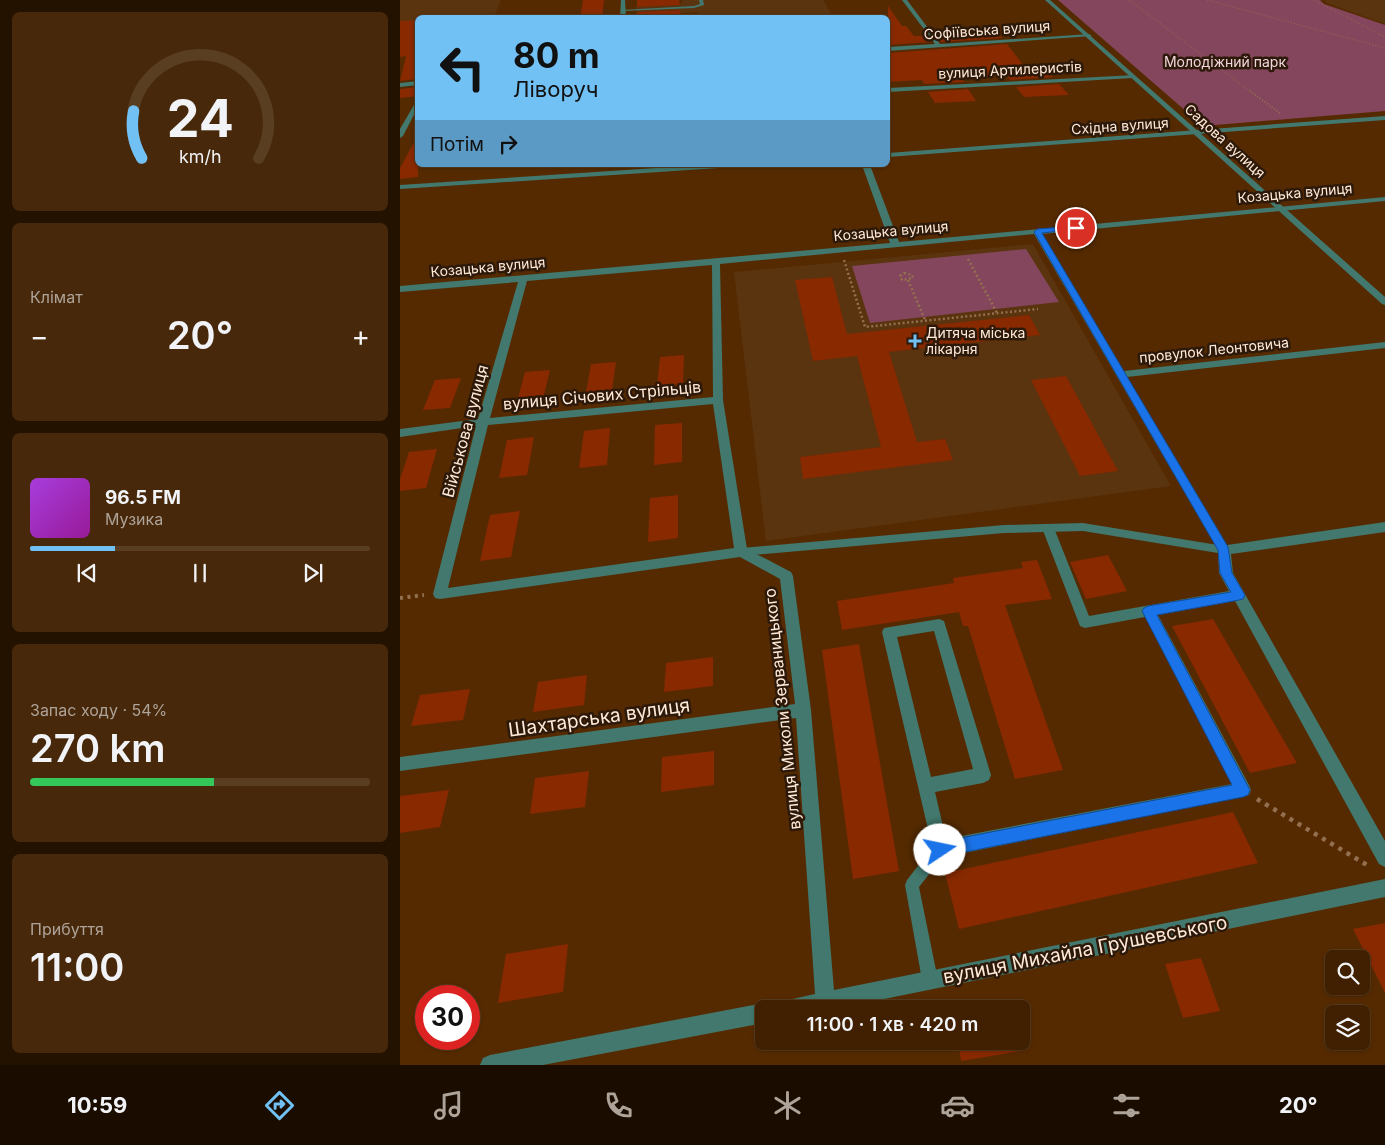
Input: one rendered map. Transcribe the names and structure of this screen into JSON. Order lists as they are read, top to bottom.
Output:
{
  "streets": {
    "street": [
      "Софіївська вулиця",
      "вулиця Артилеристів",
      "Східна вулиця",
      "Садова вулиця",
      "Козацька вулиця",
      "провулок Леонтовича",
      "вулиця Січових Стрільців",
      "Військова вулиця",
      "вулиця Миколи Зерваницького",
      "Шахтарська вулиця",
      "вулиця Михайла Грушевського"
    ]
  },
  "crossings": [
    ["Софіївська вулиця", "Садова вулиця"],
    ["вулиця Артилеристів", "Садова вулиця"],
    ["Східна вулиця", "Садова вулиця"],
    ["Садова вулиця", "Козацька вулиця"],
    ["Козацька вулиця", "провулок Леонтовича"],
    ["Козацька вулиця", "Військова вулиця"],
    ["вулиця Січових Стрільців", "Військова вулиця"],
    ["вулиця Миколи Зерваницького", "Шахтарська вулиця"]
  ],
  "parks": ["Молодіжний парк"],
  "places": {
    "health": ["Дитяча міська лікарня"]
  },
  "page": {
    "turn": ["80 m", "Ліворуч"],
    "then": "Потім",
    "tile": [
      "Клімат",
      ["Запас ходу · 54%", "270 km"],
      ["Прибуття", "11:00"]
    ],
    "heat": ["−", "20°", "+"],
    "song": ["96.5 FM", "Музика"],
    "limit": "30",
    "trip": "11:00 · 1 хв · 420 m",
    "tabs": ["10:59", "20°"],
    "gauge": ["24", "km/h"]
  }
}
